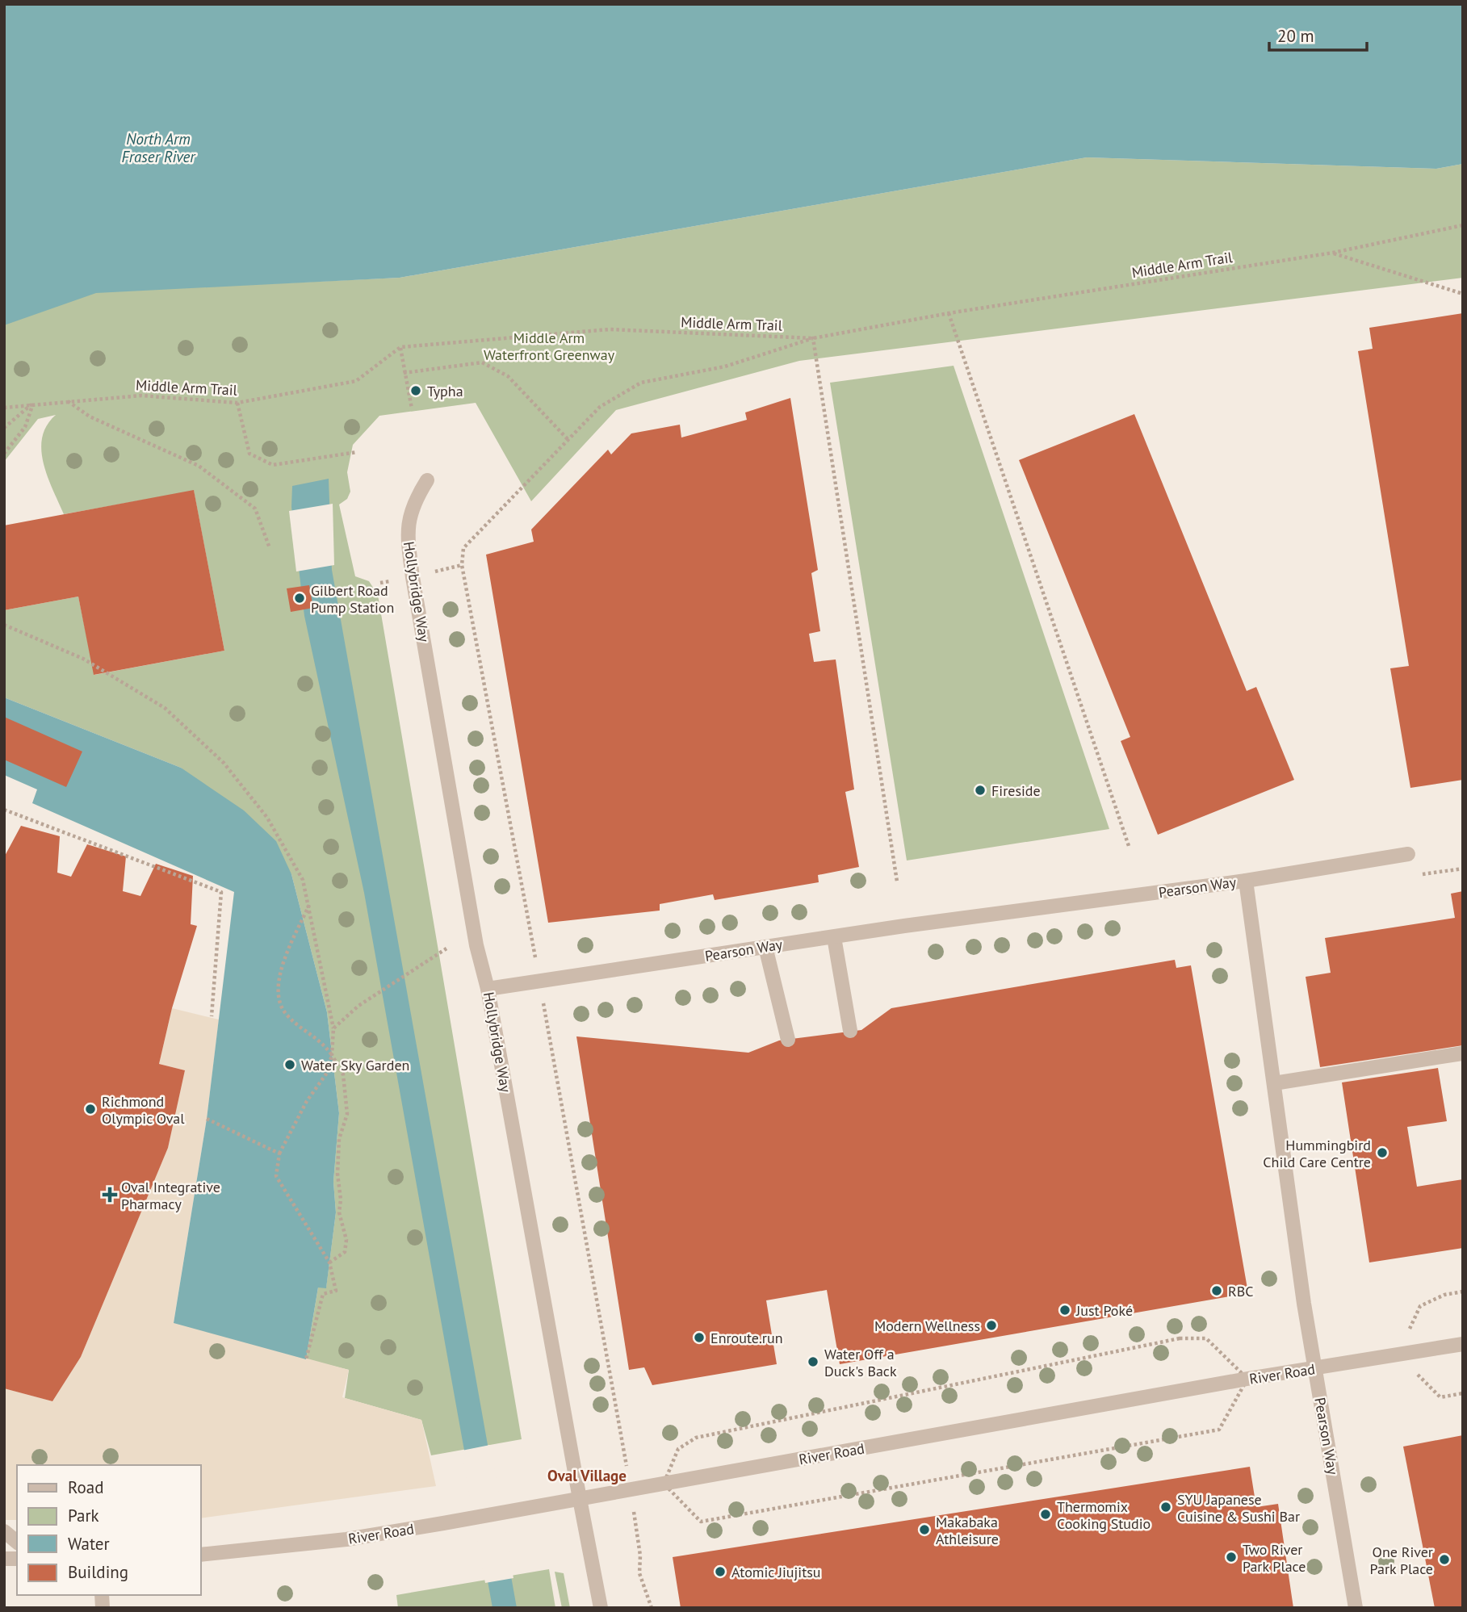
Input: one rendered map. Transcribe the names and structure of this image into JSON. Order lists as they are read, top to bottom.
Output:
{
  "streets": {
    "street": ["Hollybridge Way", "Pearson Way", "River Road"],
    "path": ["Middle Arm Trail"]
  },
  "crossings": [
    ["Hollybridge Way", "Pearson Way"],
    ["Hollybridge Way", "River Road"],
    ["Pearson Way", "River Road"]
  ],
  "districts": ["Oval Village"],
  "water": ["North Arm Fraser River"],
  "parks": ["Middle Arm Waterfront Greenway"],
  "places": {
    "other": [
      "Typha",
      "Gilbert Road Pump Station",
      "Fireside",
      "Water Sky Garden",
      "Richmond Olympic Oval",
      "Hummingbird Child Care Centre",
      "RBC",
      "Just Poké",
      "Modern Wellness",
      "Enroute.run",
      "Water Off a Duck's Back",
      "SYU Japanese Cuisine & Sushi Bar",
      "Thermomix Cooking Studio",
      "Makabaka Athleisure",
      "Two River Park Place",
      "One River Park Place",
      "Atomic Jiujitsu"
    ],
    "health": ["Oval Integrative Pharmacy"]
  },
  "legend": [
    "Road",
    "Park",
    "Water",
    "Building"
  ],
  "scale_bar": "20 m"
}
